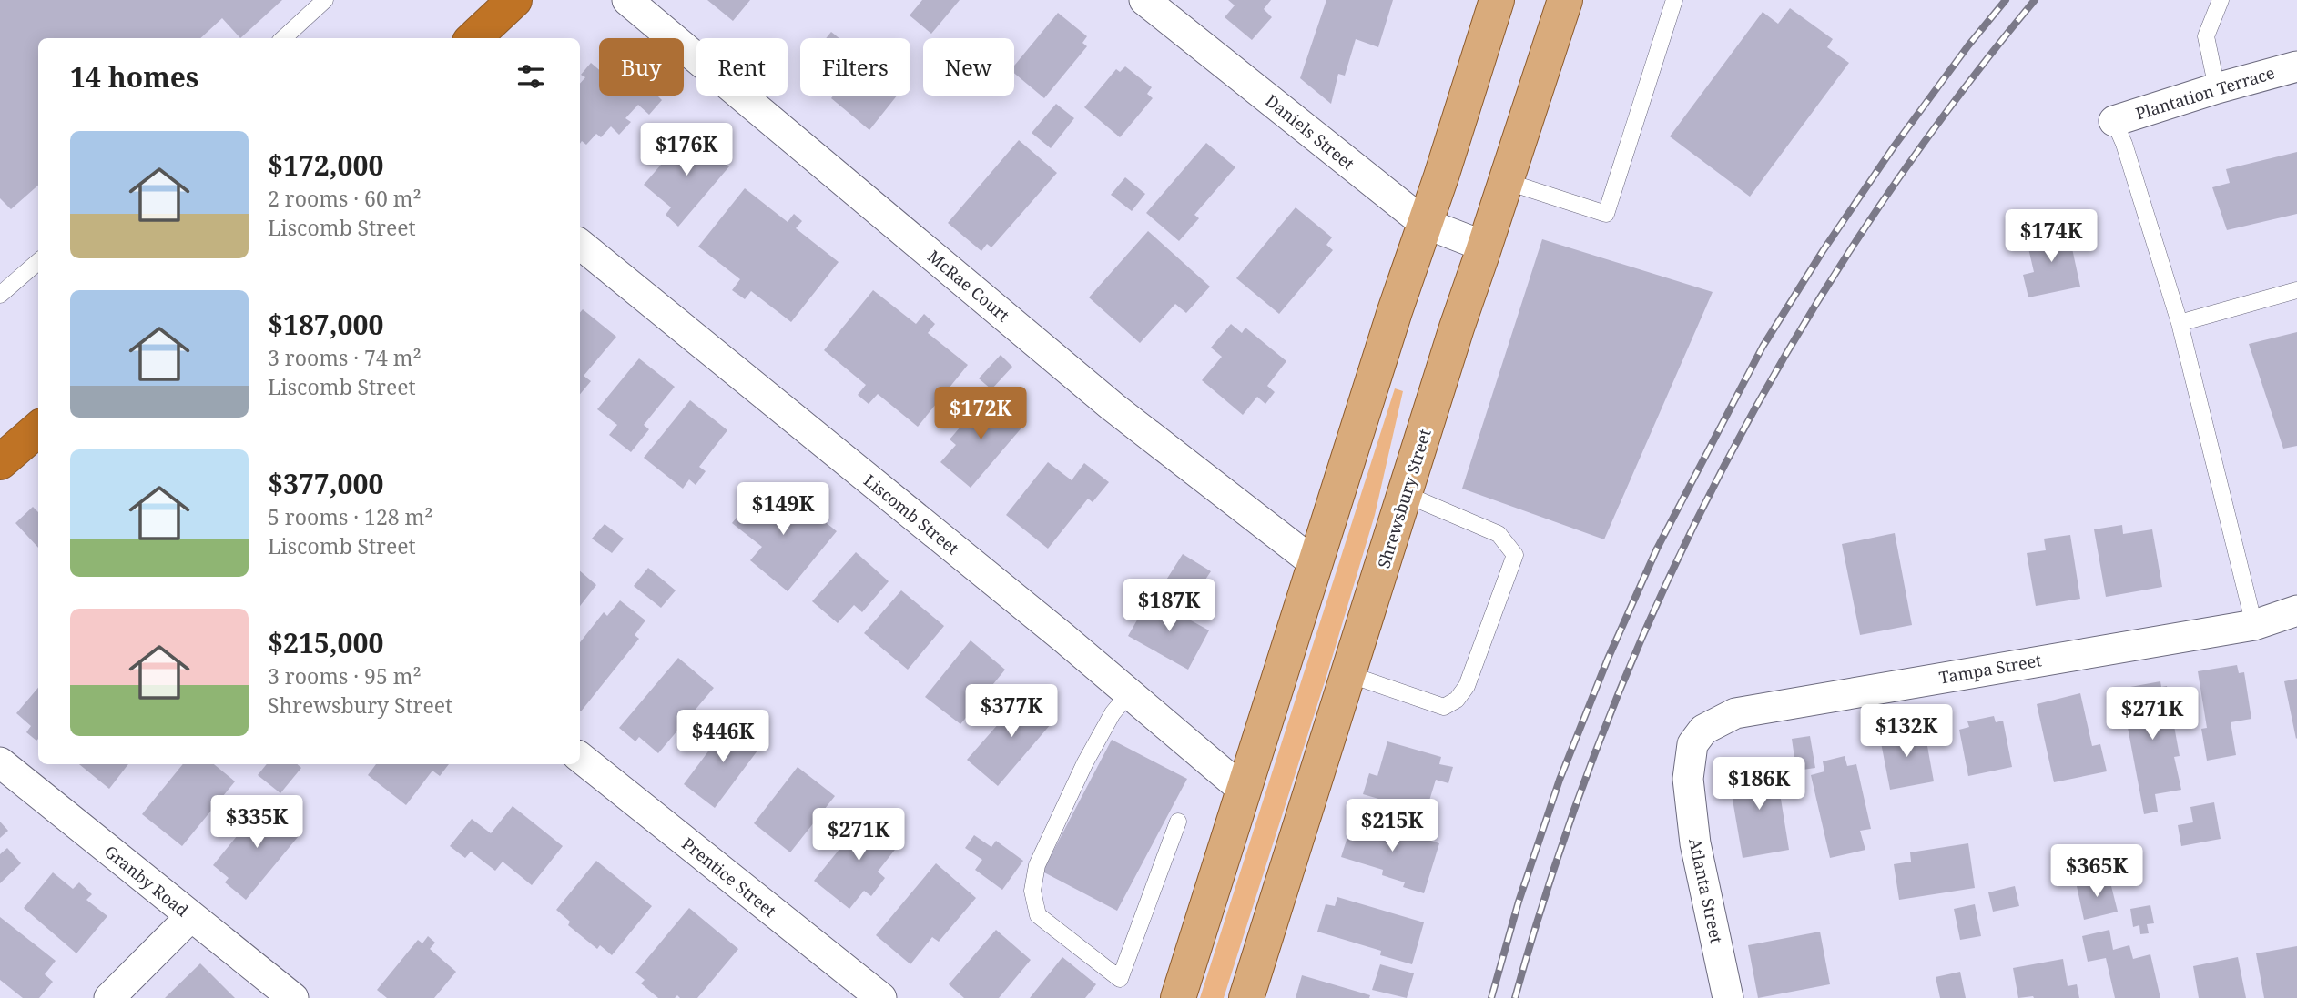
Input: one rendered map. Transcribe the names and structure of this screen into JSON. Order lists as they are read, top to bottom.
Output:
{
  "streets": {
    "main road": ["Shrewsbury Street"],
    "street": [
      "Plantation Terrace",
      "Daniels Street",
      "McRae Court",
      "Liscomb Street",
      "Tampa Street",
      "Prentice Street",
      "Granby Road",
      "Atlanta Street"
    ]
  },
  "crossings": [
    ["Daniels Street", "Shrewsbury Street"],
    ["Tampa Street", "Atlanta Street"]
  ],
  "page": {
    "chip": [
      "Buy",
      "Rent",
      "Filters",
      "New"
    ],
    "heading": "14 homes",
    "list": [
      {
        "name": "$172,000",
        "note": "2 rooms · 60 m² · Liscomb Street"
      },
      {
        "name": "$187,000",
        "note": "3 rooms · 74 m² · Liscomb Street"
      },
      {
        "name": "$377,000",
        "note": "5 rooms · 128 m² · Liscomb Street"
      },
      {
        "name": "$215,000",
        "note": "3 rooms · 95 m² · Shrewsbury Street"
      }
    ],
    "price": [
      "$176K",
      "$174K",
      "$172K",
      "$149K",
      "$187K",
      "$377K",
      "$271K",
      "$132K",
      "$446K",
      "$186K",
      "$335K",
      "$215K",
      "$271K",
      "$365K"
    ]
  }
}
